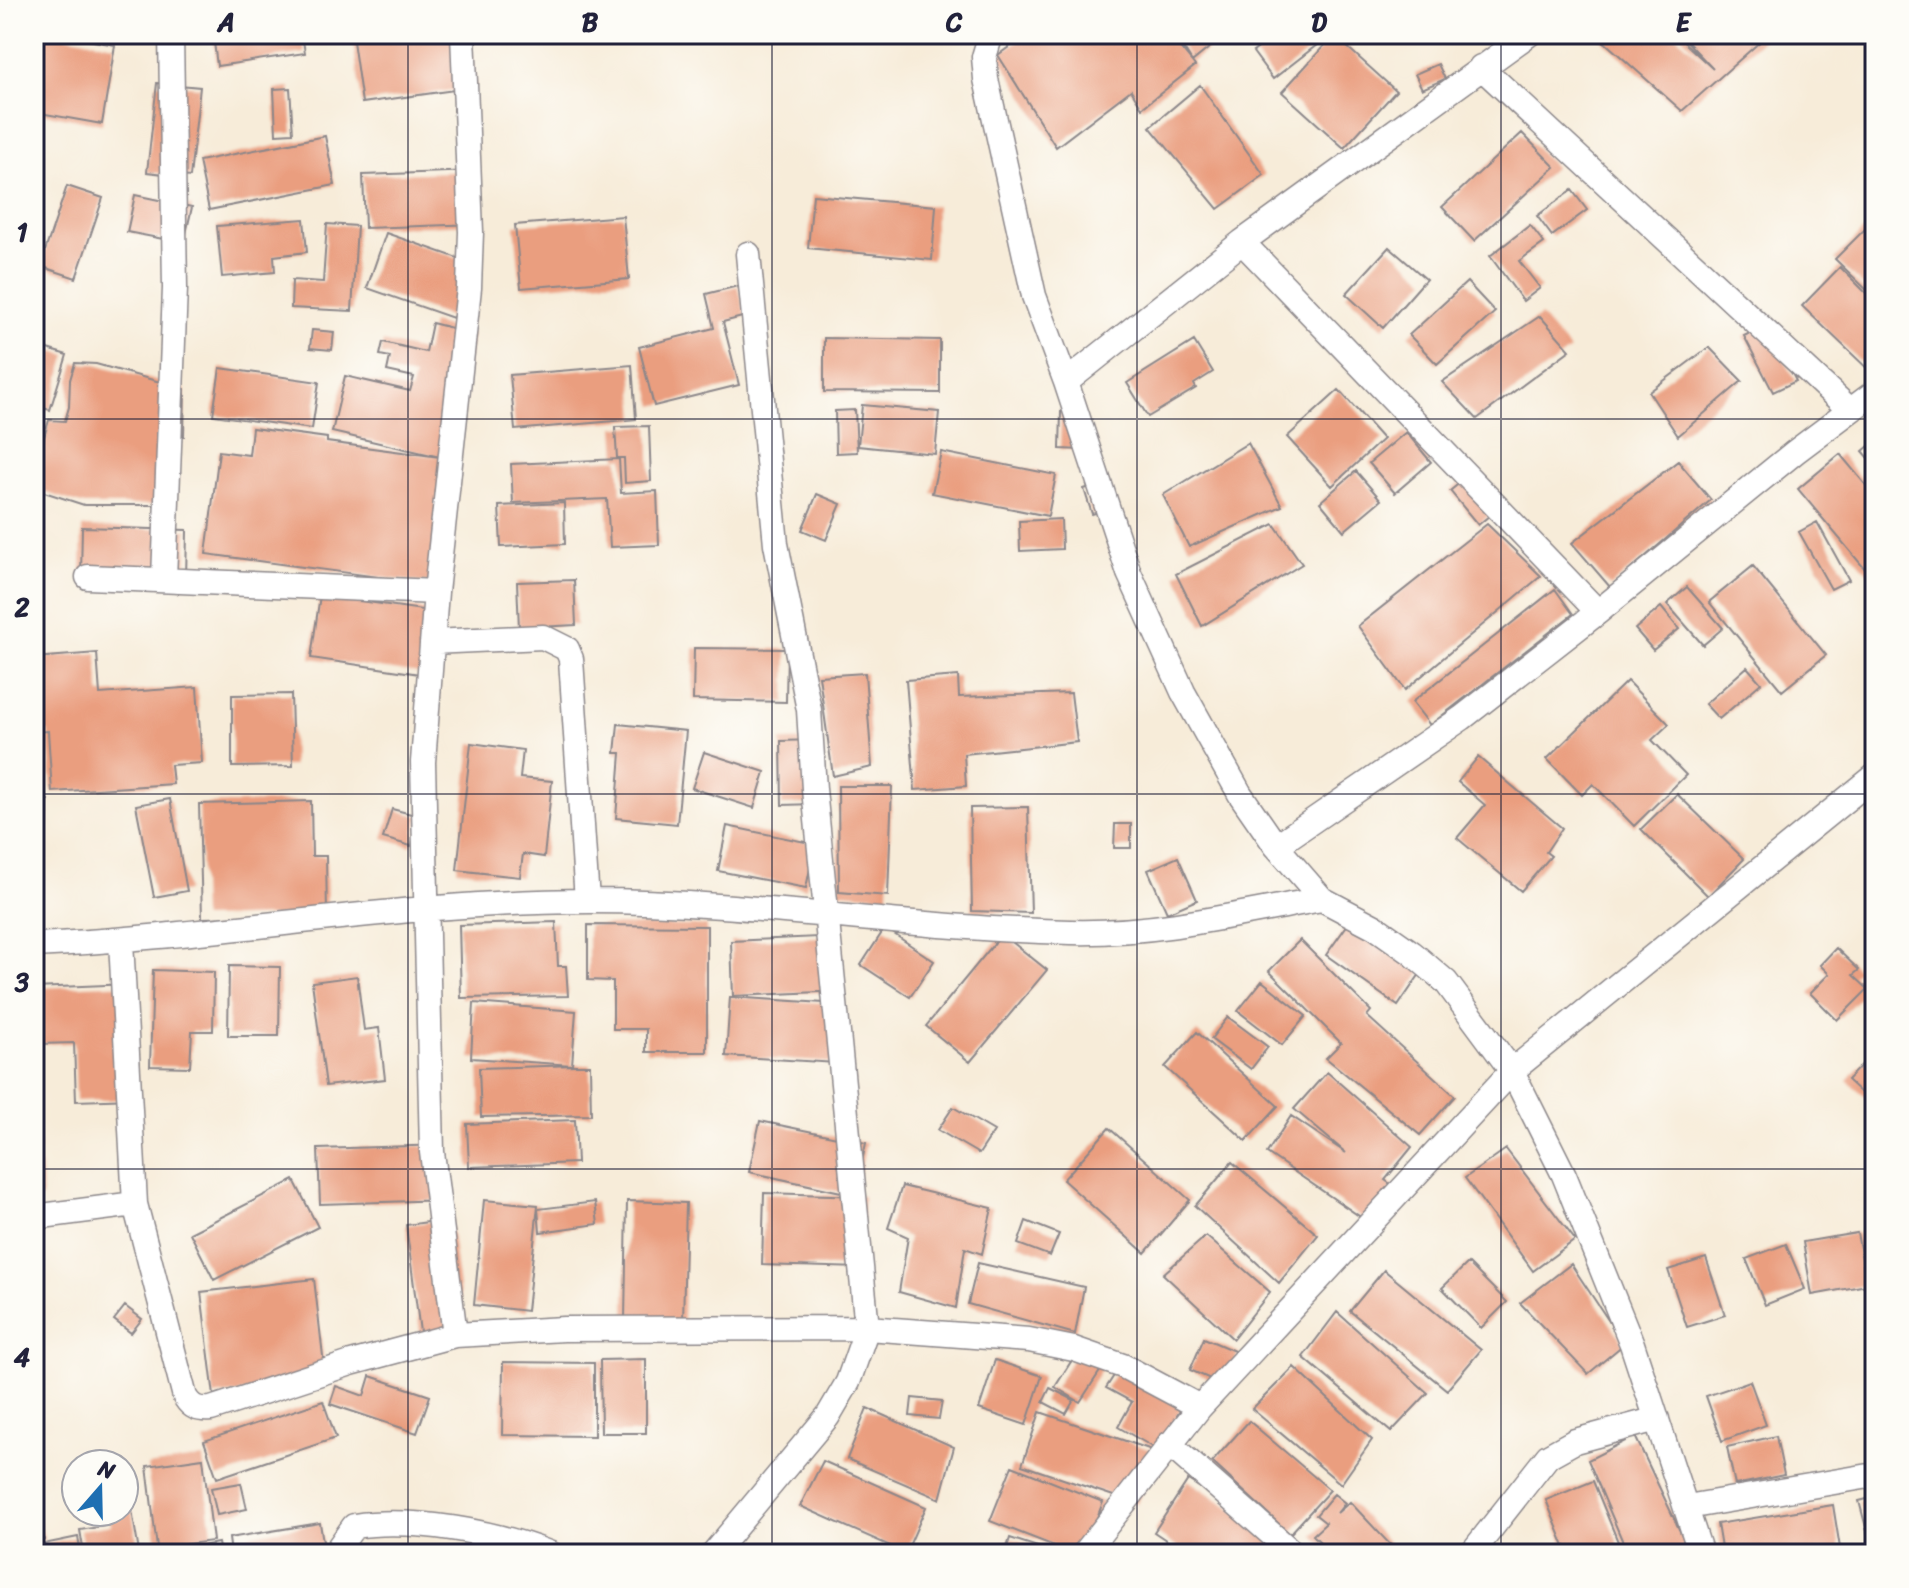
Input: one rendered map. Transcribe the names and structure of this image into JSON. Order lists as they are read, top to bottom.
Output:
{
  "north": "top",
  "grid": {
    "columns": [
      "A",
      "B",
      "C",
      "D",
      "E"
    ],
    "rows": [
      "1",
      "2",
      "3",
      "4"
    ]
  }
}
